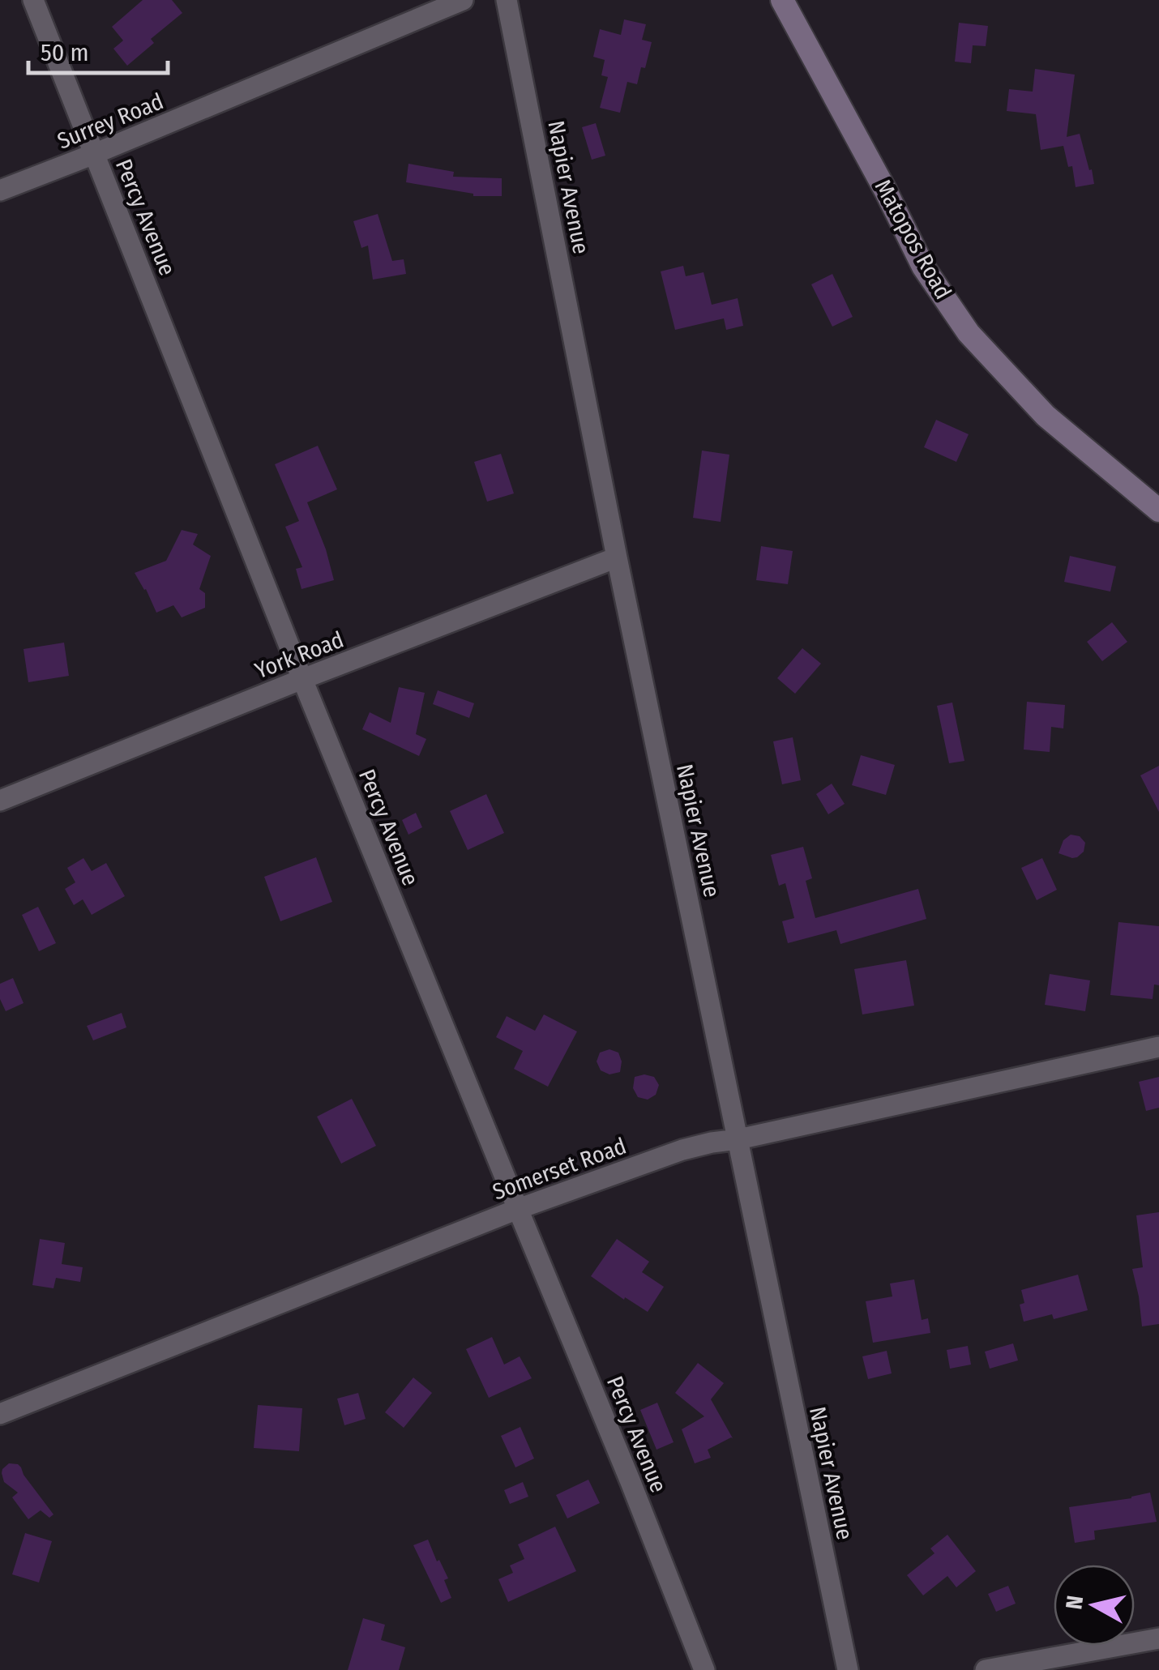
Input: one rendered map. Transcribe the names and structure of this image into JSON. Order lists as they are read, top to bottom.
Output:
{
  "streets": {
    "main road": ["Matopos Road"],
    "street": [
      "Surrey Road",
      "Napier Avenue",
      "Percy Avenue",
      "York Road",
      "Somerset Road"
    ]
  },
  "crossings": [
    ["Surrey Road", "Percy Avenue"],
    ["Napier Avenue", "York Road"],
    ["Napier Avenue", "Somerset Road"],
    ["Percy Avenue", "York Road"],
    ["Percy Avenue", "Somerset Road"]
  ],
  "scale_bar": "50 m",
  "north": "left"
}
